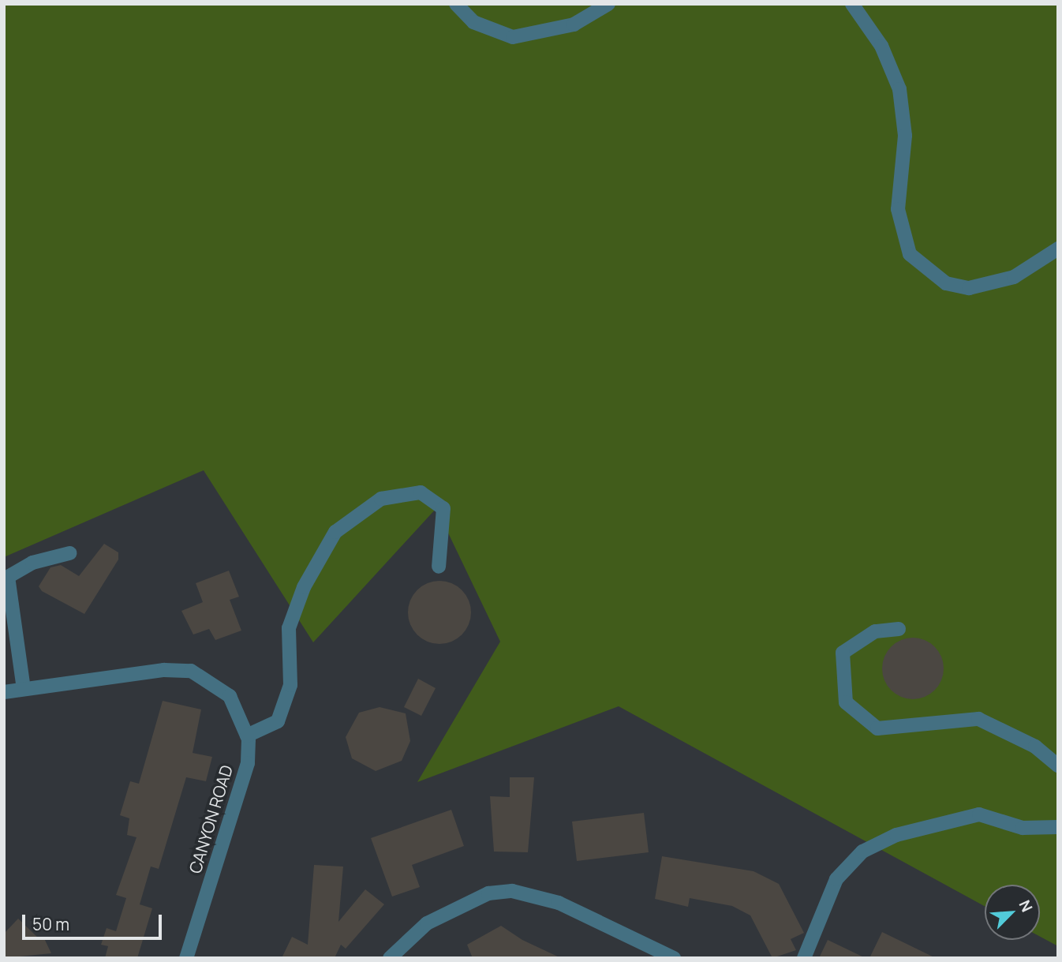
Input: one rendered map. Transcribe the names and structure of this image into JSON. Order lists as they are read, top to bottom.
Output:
{
  "streets": {
    "street": ["CANYON ROAD"]
  },
  "scale_bar": "50 m",
  "north": "top right"
}
